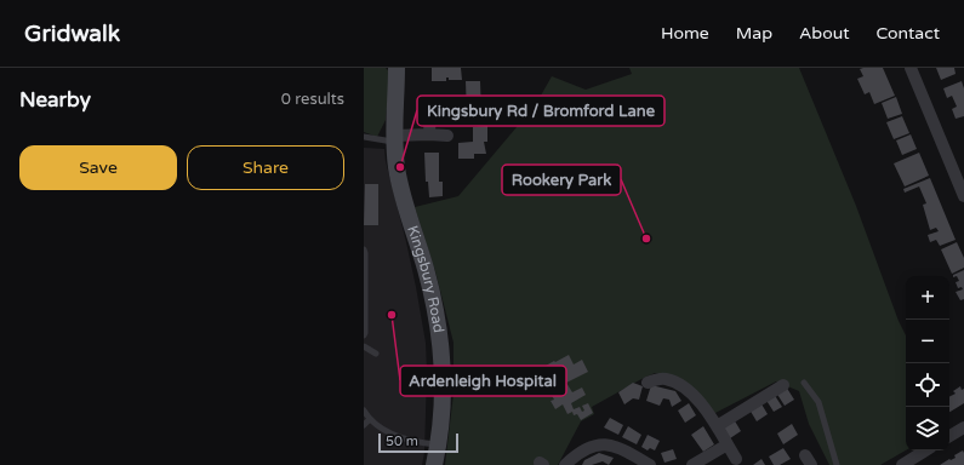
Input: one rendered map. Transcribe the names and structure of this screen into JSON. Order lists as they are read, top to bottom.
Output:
{
  "streets": {
    "street": ["Kingsbury Road"]
  },
  "places": ["Kingsbury Rd / Bromford Lane", "Rookery Park", "Ardenleigh Hospital"],
  "scale_bar": "50 m",
  "page": {
    "header": "Gridwalk",
    "nav": [
      "Home",
      "Map",
      "About",
      "Contact"
    ],
    "heading": ["Nearby", "0 results"],
    "buttons": ["Save", "Share"],
    "map_buttons": ["+", "−"],
    "scale": "50 m"
  }
}
